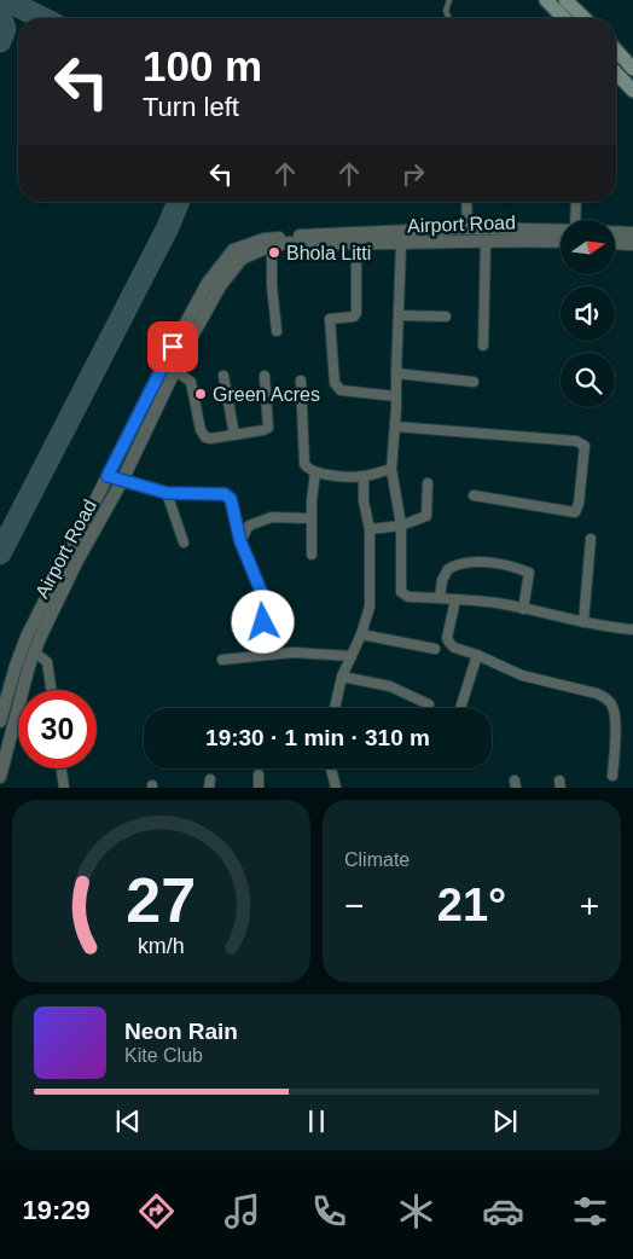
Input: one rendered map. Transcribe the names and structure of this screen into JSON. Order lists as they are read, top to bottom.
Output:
{
  "streets": {
    "street": ["Airport Road"]
  },
  "places": ["Bhola Litti", "Green Acres"],
  "north": "right",
  "page": {
    "turn": ["100 m", "Turn left"],
    "limit": "30",
    "trip": "19:30 · 1 min · 310 m",
    "tile": "Climate",
    "heat": ["−", "21°", "+"],
    "song": ["Neon Rain", "Kite Club"],
    "tabs": "19:29",
    "gauge": ["27", "km/h"]
  }
}
